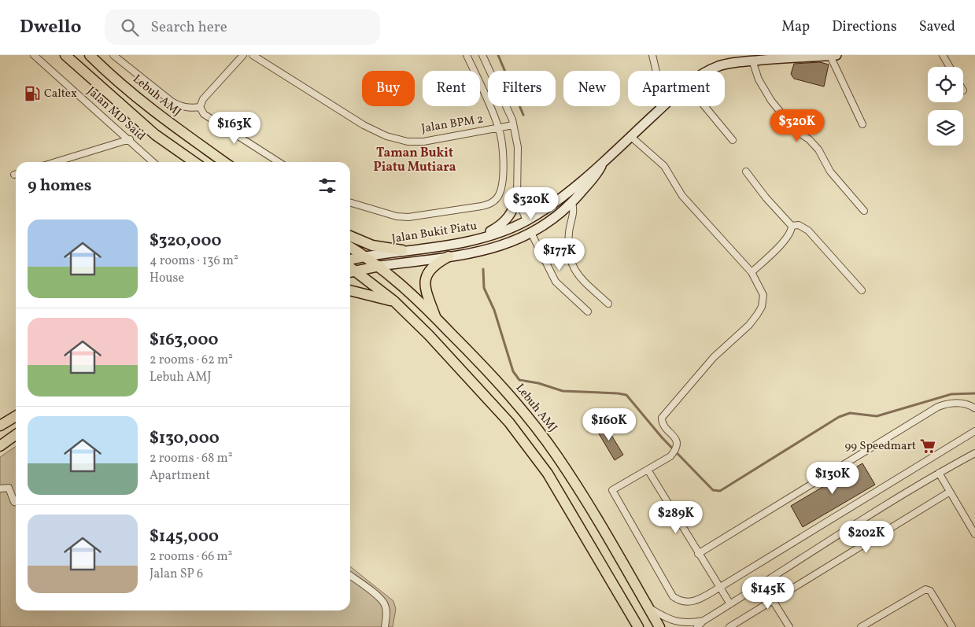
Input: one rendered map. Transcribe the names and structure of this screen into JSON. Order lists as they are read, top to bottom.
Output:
{
  "streets": {
    "main road": ["Lebuh AMJ", "Jalan Bukit Piatu"],
    "street": ["Jalan MD Said", "Jalan BPM 2"]
  },
  "crossings": [
    ["Lebuh AMJ", "Jalan Bukit Piatu"]
  ],
  "districts": ["Taman Bukit Piatu Mutiara"],
  "places": {
    "fuel station": ["Caltex"],
    "supermarket": ["99 Speedmart"]
  },
  "page": {
    "header": "Dwello",
    "search": "Search here",
    "nav": ["Map", "Directions", "Saved"],
    "chip": [
      "Buy",
      "Rent",
      "Filters",
      "New",
      "Apartment"
    ],
    "price": [
      "$320K",
      "$163K",
      "$320K",
      "$177K",
      "$160K",
      "$130K",
      "$289K",
      "$202K",
      "$145K"
    ],
    "heading": "9 homes",
    "list": [
      {
        "name": "$320,000",
        "note": "4 rooms · 136 m² · House"
      },
      {
        "name": "$163,000",
        "note": "2 rooms · 62 m² · Lebuh AMJ"
      },
      {
        "name": "$130,000",
        "note": "2 rooms · 68 m² · Apartment"
      },
      {
        "name": "$145,000",
        "note": "2 rooms · 66 m² · Jalan SP 6"
      }
    ]
  }
}
